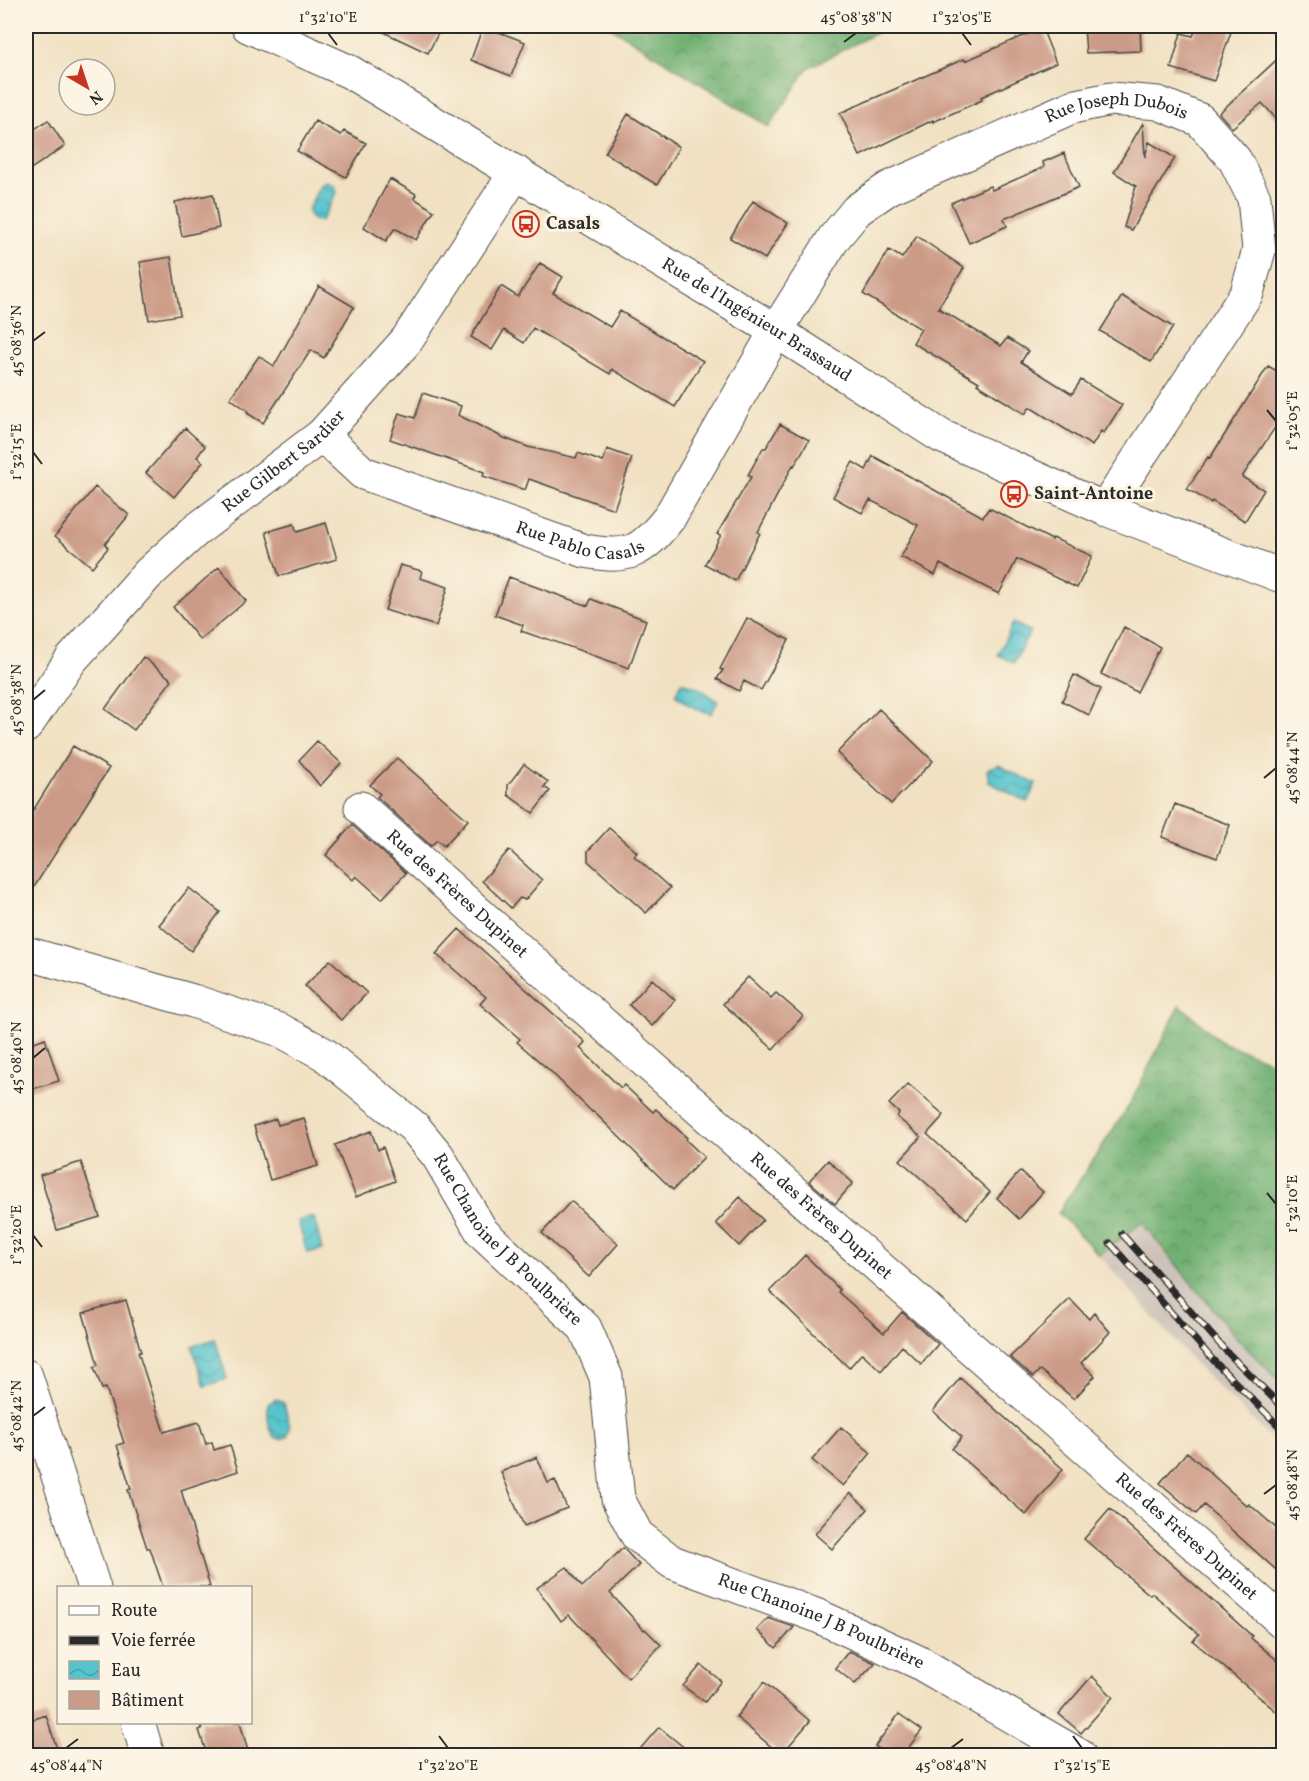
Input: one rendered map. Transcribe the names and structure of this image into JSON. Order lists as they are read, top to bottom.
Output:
{
  "streets": {
    "street": [
      "Rue Joseph Dubois",
      "Rue de l'Ingénieur Brassaud",
      "Rue Gilbert Sardier",
      "Rue Pablo Casals",
      "Rue des Frères Dupinet",
      "Rue Chanoine J B Poulbrière"
    ]
  },
  "crossings": [
    ["Rue Joseph Dubois", "Rue de l'Ingénieur Brassaud"],
    ["Rue Joseph Dubois", "Rue Pablo Casals"],
    ["Rue de l'Ingénieur Brassaud", "Rue Gilbert Sardier"],
    ["Rue de l'Ingénieur Brassaud", "Rue Pablo Casals"],
    ["Rue Gilbert Sardier", "Rue Pablo Casals"]
  ],
  "places": {
    "bus stop": ["Casals", "Saint-Antoine"]
  },
  "legend": [
    "Route",
    "Voie ferrée",
    "Eau",
    "Bâtiment"
  ],
  "north": "bottom right",
  "coordinates": [
    "1°32'10\"E",
    "45°08'38\"N",
    "1°32'05\"E",
    "45°08'36\"N",
    "1°32'15\"E",
    "45°08'44\"N",
    "45°08'40\"N",
    "1°32'20\"E",
    "45°08'42\"N",
    "45°08'48\"N"
  ]
}
